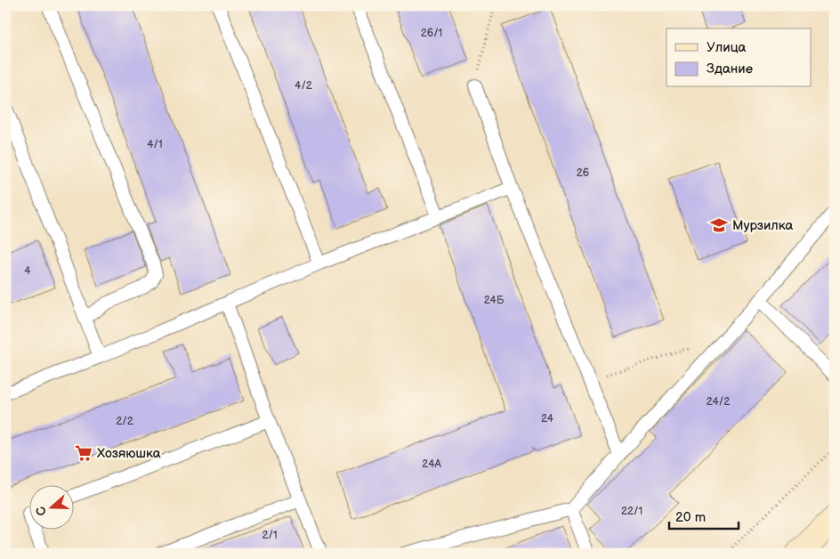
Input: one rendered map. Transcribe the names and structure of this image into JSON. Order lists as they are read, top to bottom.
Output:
{
  "places": {
    "school or university": ["Мурзилка"],
    "supermarket": ["Хозяюшка"]
  },
  "house_numbers": [
    "26/1",
    "4/2",
    "4/1",
    "26",
    "4",
    "24Б",
    "24/2",
    "24",
    "2/2",
    "24А",
    "22/1",
    "2/1"
  ],
  "legend": ["Улица", "Здание"],
  "scale_bar": "20 m",
  "north": "left"
}
